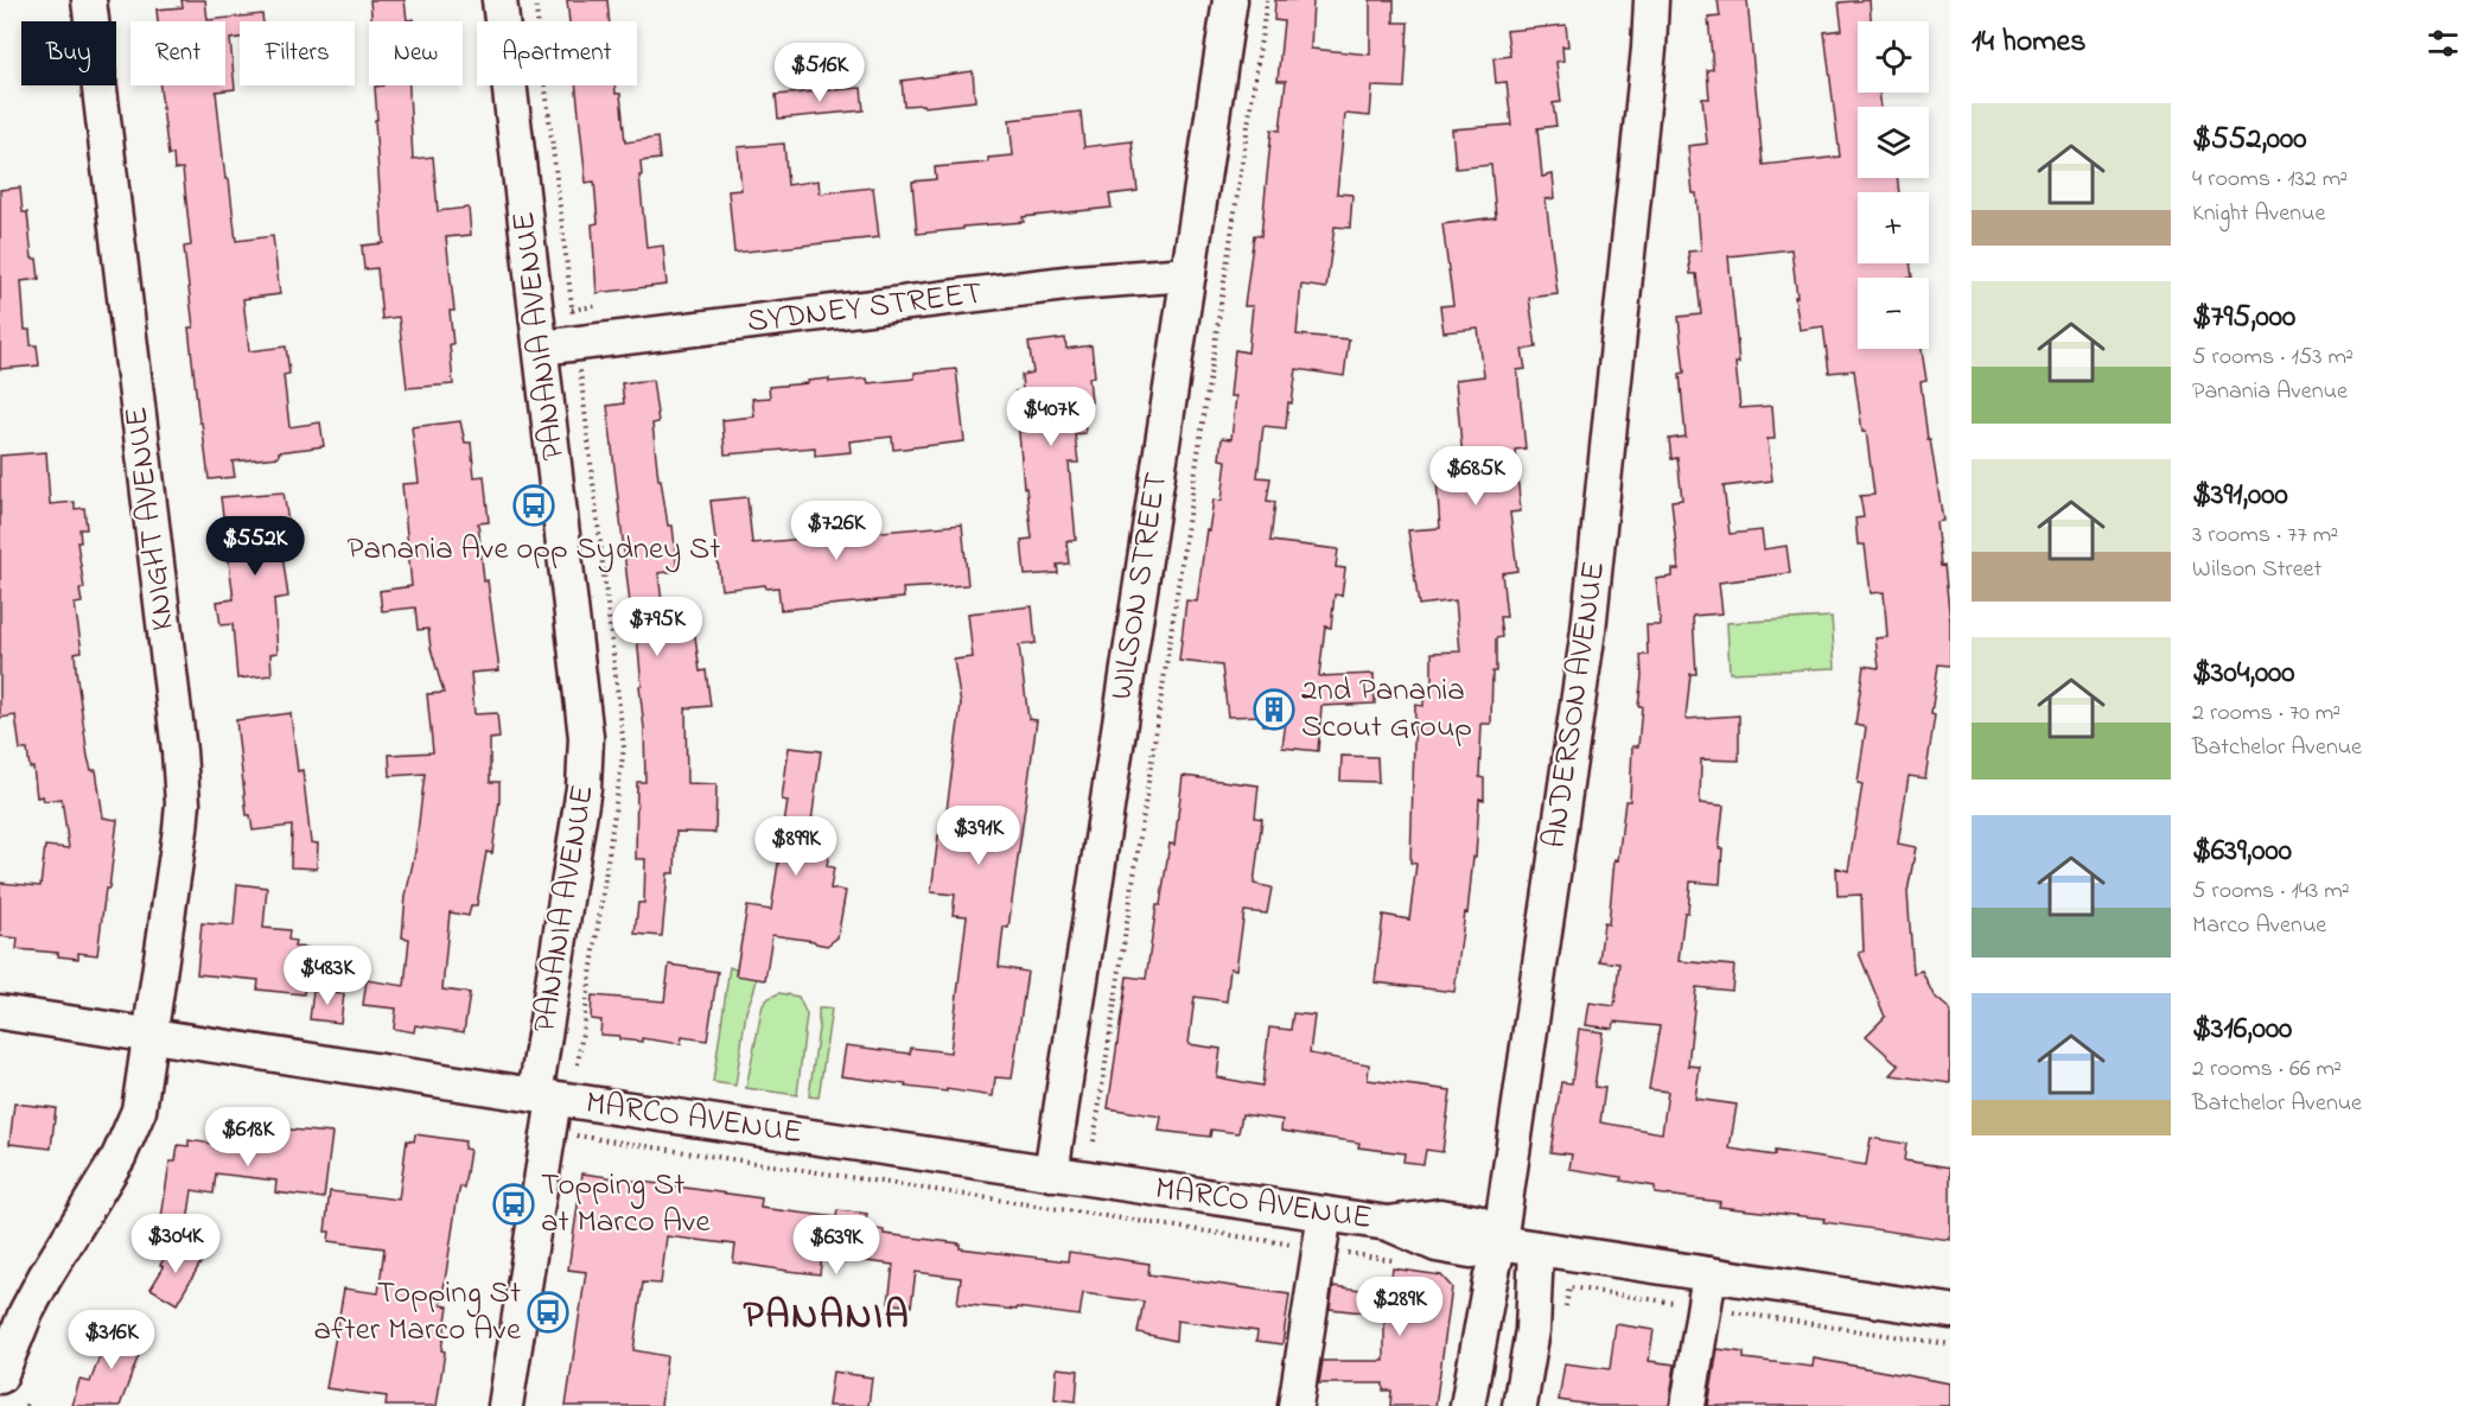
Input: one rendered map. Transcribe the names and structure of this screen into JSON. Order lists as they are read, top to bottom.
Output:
{
  "streets": {
    "street": [
      "SYDNEY STREET",
      "PANANIA AVENUE",
      "KNIGHT AVENUE",
      "WILSON STREET",
      "ANDERSON AVENUE",
      "MARCO AVENUE"
    ]
  },
  "crossings": [
    ["SYDNEY STREET", "PANANIA AVENUE"],
    ["SYDNEY STREET", "WILSON STREET"],
    ["PANANIA AVENUE", "MARCO AVENUE"],
    ["KNIGHT AVENUE", "MARCO AVENUE"],
    ["WILSON STREET", "MARCO AVENUE"],
    ["ANDERSON AVENUE", "MARCO AVENUE"]
  ],
  "districts": ["PANANIA"],
  "places": {
    "bus stop": ["Panania Ave opp Sydney St", "Topping St at Marco Ave", "Topping St after Marco Ave"],
    "building": ["2nd Panania Scout Group"]
  },
  "page": {
    "heading": "14 homes",
    "map_buttons": ["+", "−"],
    "chip": [
      "Buy",
      "Rent",
      "Filters",
      "New",
      "Apartment"
    ],
    "price": [
      "$516K",
      "$407K",
      "$685K",
      "$726K",
      "$552K",
      "$795K",
      "$391K",
      "$899K",
      "$483K",
      "$618K",
      "$304K",
      "$639K",
      "$289K",
      "$316K"
    ],
    "list": [
      {
        "name": "$552,000",
        "note": "4 rooms · 132 m² · Knight Avenue"
      },
      {
        "name": "$795,000",
        "note": "5 rooms · 153 m² · Panania Avenue"
      },
      {
        "name": "$391,000",
        "note": "3 rooms · 77 m² · Wilson Street"
      },
      {
        "name": "$304,000",
        "note": "2 rooms · 70 m² · Batchelor Avenue"
      },
      {
        "name": "$639,000",
        "note": "5 rooms · 143 m² · Marco Avenue"
      },
      {
        "name": "$316,000",
        "note": "2 rooms · 66 m² · Batchelor Avenue"
      }
    ]
  }
}
